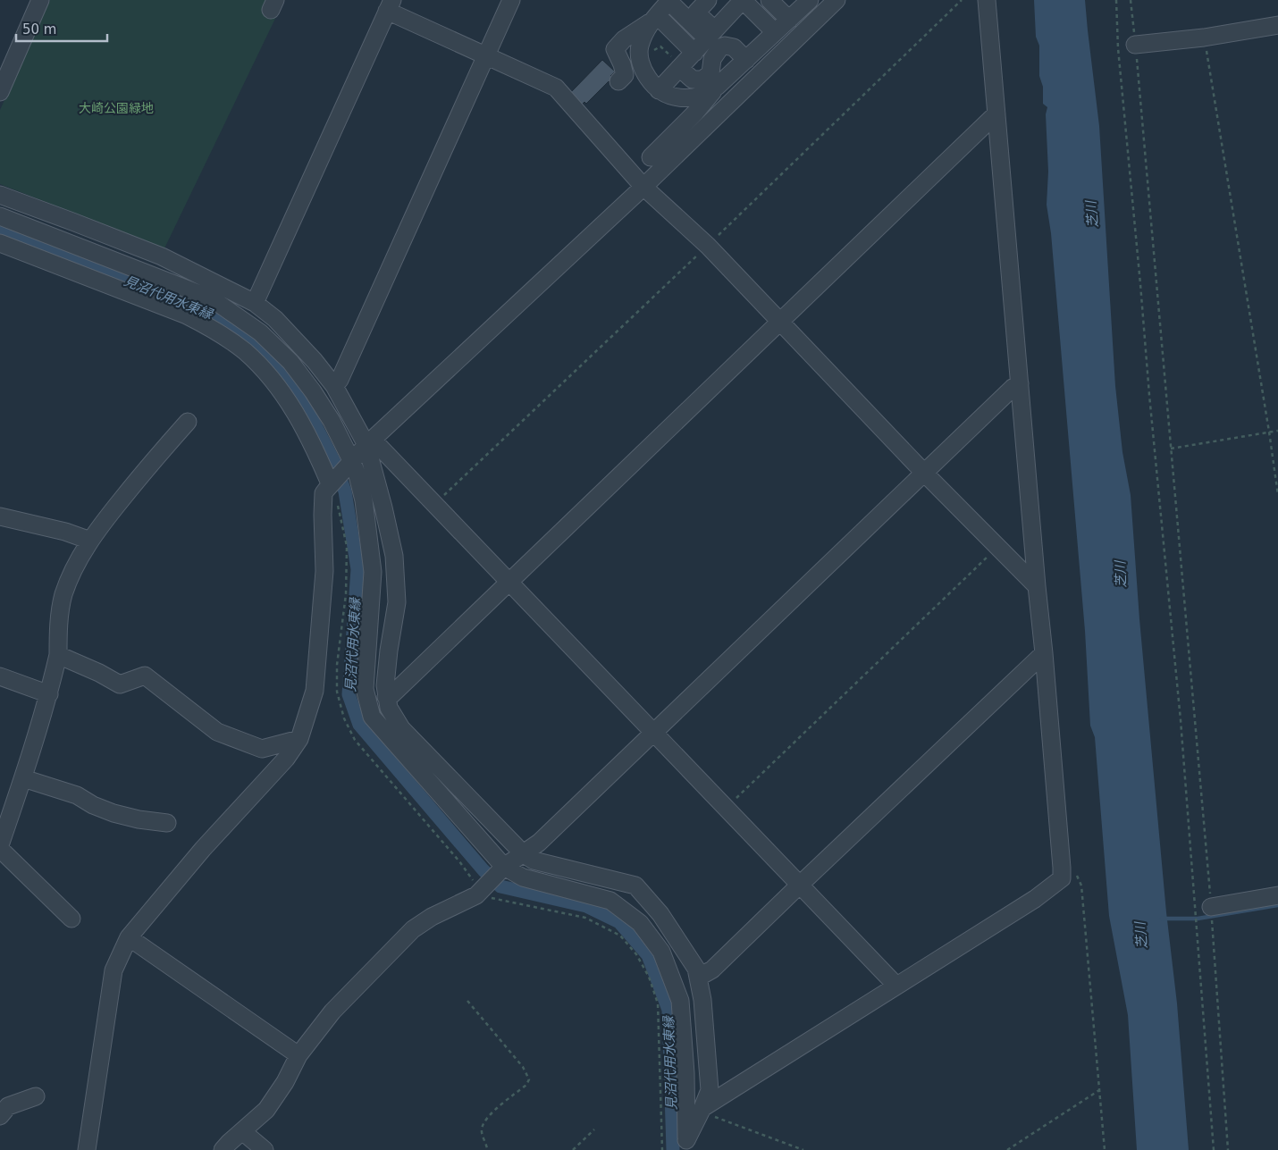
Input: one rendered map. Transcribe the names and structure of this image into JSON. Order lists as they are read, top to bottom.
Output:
{
  "water": ["芝川", "見沼代用水東縁"],
  "parks": ["大崎公園緑地"],
  "scale_bar": "50 m"
}
